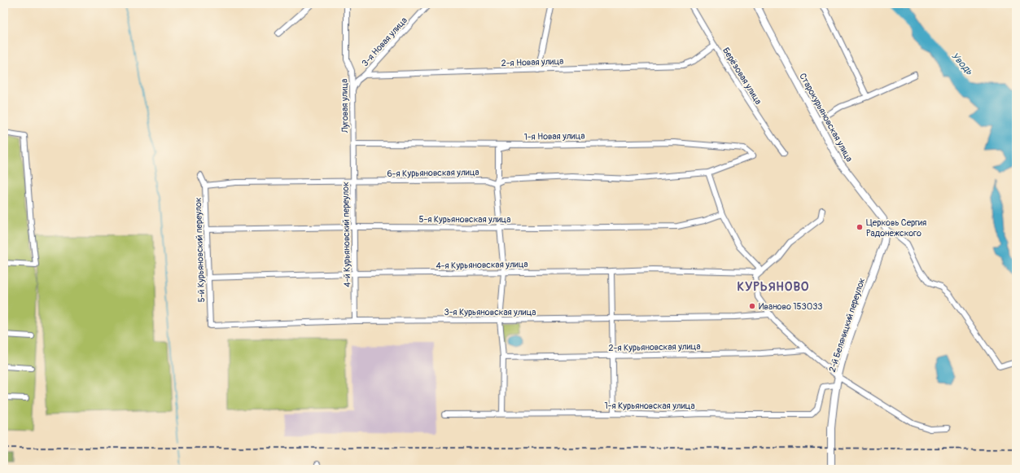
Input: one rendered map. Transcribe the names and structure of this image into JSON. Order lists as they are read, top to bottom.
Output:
{
  "streets": {
    "main road": ["Старокурьяновская улица", "2-й Беляницкий переулок"],
    "street": [
      "3-я Новая улица",
      "2-я Новая улица",
      "Берёзовая улица",
      "Луговая улица",
      "1-я Новая улица",
      "6-я Курьяновская улица",
      "5-я Курьяновская улица",
      "4-й Курьяновский переулок",
      "5-й Курьяновский переулок",
      "4-я Курьяновская улица",
      "3-я Курьяновская улица",
      "2-я Курьяновская улица",
      "1-я Курьяновская улица"
    ]
  },
  "crossings": [
    ["3-я Новая улица", "2-я Новая улица"],
    ["2-я Новая улица", "Берёзовая улица"],
    ["Луговая улица", "1-я Новая улица"],
    ["Луговая улица", "4-й Курьяновский переулок"],
    ["Старокурьяновская улица", "2-й Беляницкий переулок"],
    ["1-я Новая улица", "6-я Курьяновская улица"],
    ["1-я Новая улица", "4-й Курьяновский переулок"],
    ["6-я Курьяновская улица", "4-й Курьяновский переулок"],
    ["6-я Курьяновская улица", "5-й Курьяновский переулок"],
    ["5-я Курьяновская улица", "4-й Курьяновский переулок"],
    ["5-я Курьяновская улица", "5-й Курьяновский переулок"],
    ["4-й Курьяновский переулок", "4-я Курьяновская улица"],
    ["4-й Курьяновский переулок", "3-я Курьяновская улица"],
    ["5-й Курьяновский переулок", "4-я Курьяновская улица"],
    ["5-й Курьяновский переулок", "3-я Курьяновская улица"],
    ["2-й Беляницкий переулок", "1-я Курьяновская улица"]
  ],
  "districts": ["КУРЬЯНОВО"],
  "water": ["Уводь"],
  "places": ["Церковь Сергия Радонежского", "Иваново 153033"]
}
